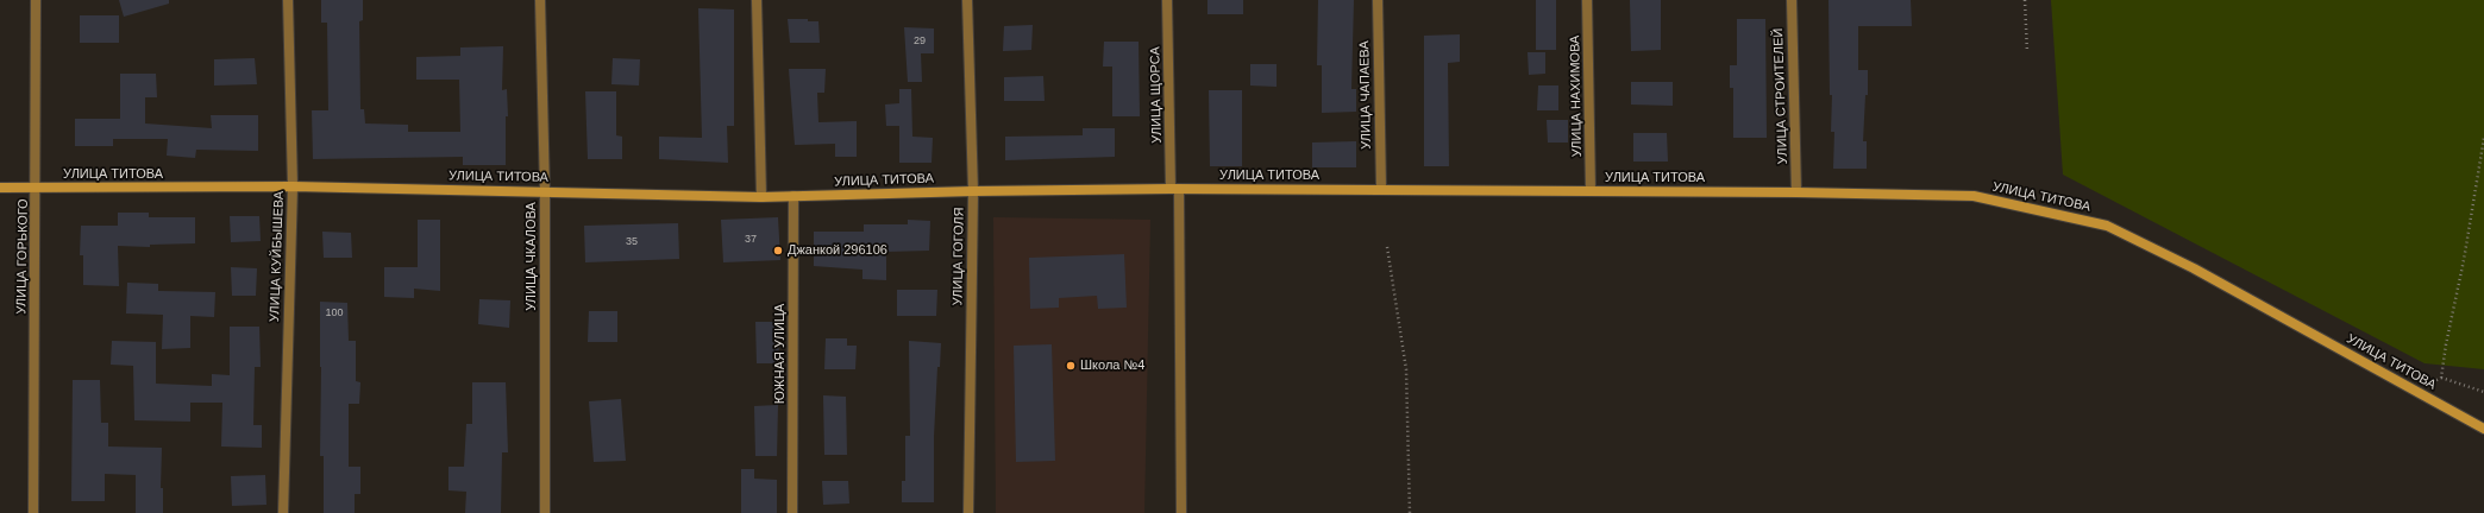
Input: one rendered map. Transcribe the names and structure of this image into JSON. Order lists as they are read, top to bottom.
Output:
{
  "streets": {
    "main road": ["УЛИЦА ТИТОВА"],
    "street": [
      "УЛИЦА ЩОРСА",
      "УЛИЦА ЧАПАЕВА",
      "УЛИЦА НАХИМОВА",
      "УЛИЦА СТРОИТЕЛЕЙ",
      "УЛИЦА ГОРЬКОГО",
      "УЛИЦА КУЙБЫШЕВА",
      "УЛИЦА ЧКАЛОВА",
      "УЛИЦА ГОГОЛЯ",
      "ЮЖНАЯ УЛИЦА"
    ]
  },
  "crossings": [
    ["УЛИЦА ЩОРСА", "УЛИЦА ТИТОВА"],
    ["УЛИЦА ЧАПАЕВА", "УЛИЦА ТИТОВА"],
    ["УЛИЦА НАХИМОВА", "УЛИЦА ТИТОВА"],
    ["УЛИЦА СТРОИТЕЛЕЙ", "УЛИЦА ТИТОВА"],
    ["УЛИЦА ТИТОВА", "УЛИЦА ГОРЬКОГО"],
    ["УЛИЦА ТИТОВА", "УЛИЦА КУЙБЫШЕВА"],
    ["УЛИЦА ТИТОВА", "УЛИЦА ЧКАЛОВА"],
    ["УЛИЦА ТИТОВА", "УЛИЦА ГОГОЛЯ"],
    ["УЛИЦА ТИТОВА", "ЮЖНАЯ УЛИЦА"]
  ],
  "places": ["Джанкой 296106", "Школа №4"],
  "house_numbers": [
    "29",
    "37",
    "35",
    "100"
  ]
}
